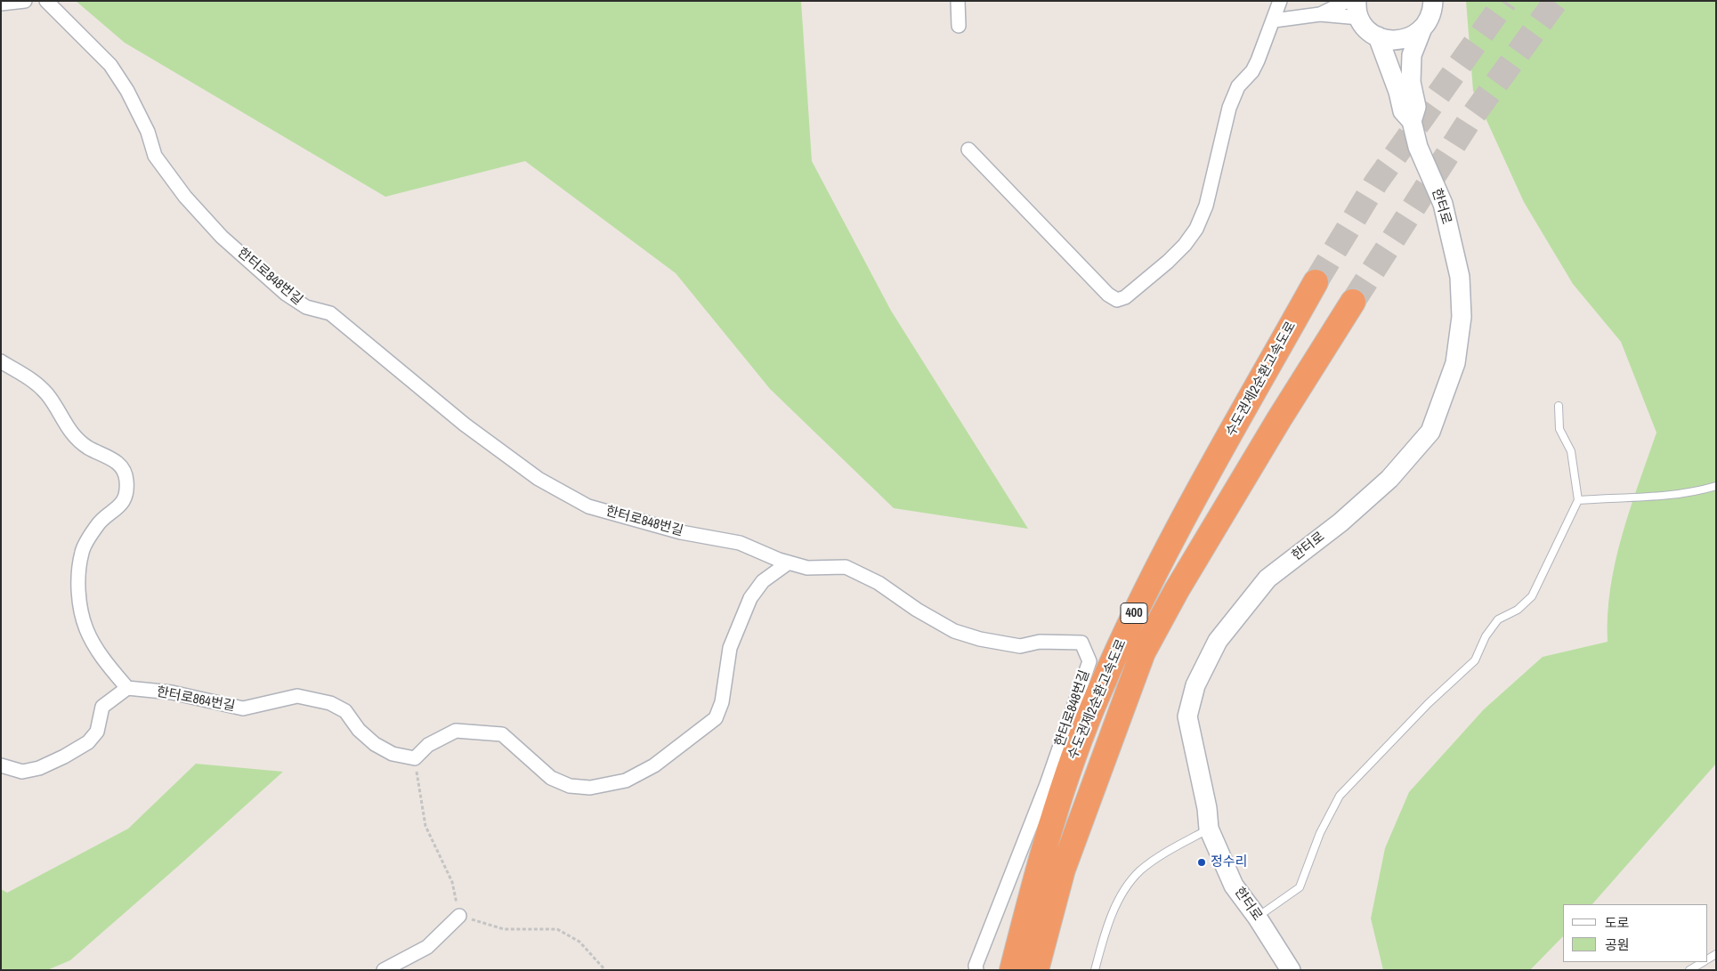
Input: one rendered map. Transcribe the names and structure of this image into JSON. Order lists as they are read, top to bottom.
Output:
{
  "streets": {
    "highway": ["수도권제2순환고속도로", "400"],
    "main road": ["한터로"],
    "street": ["한터로848번길", "한터로864번길"]
  },
  "places": ["정수리"],
  "legend": ["도로", "공원"]
}
